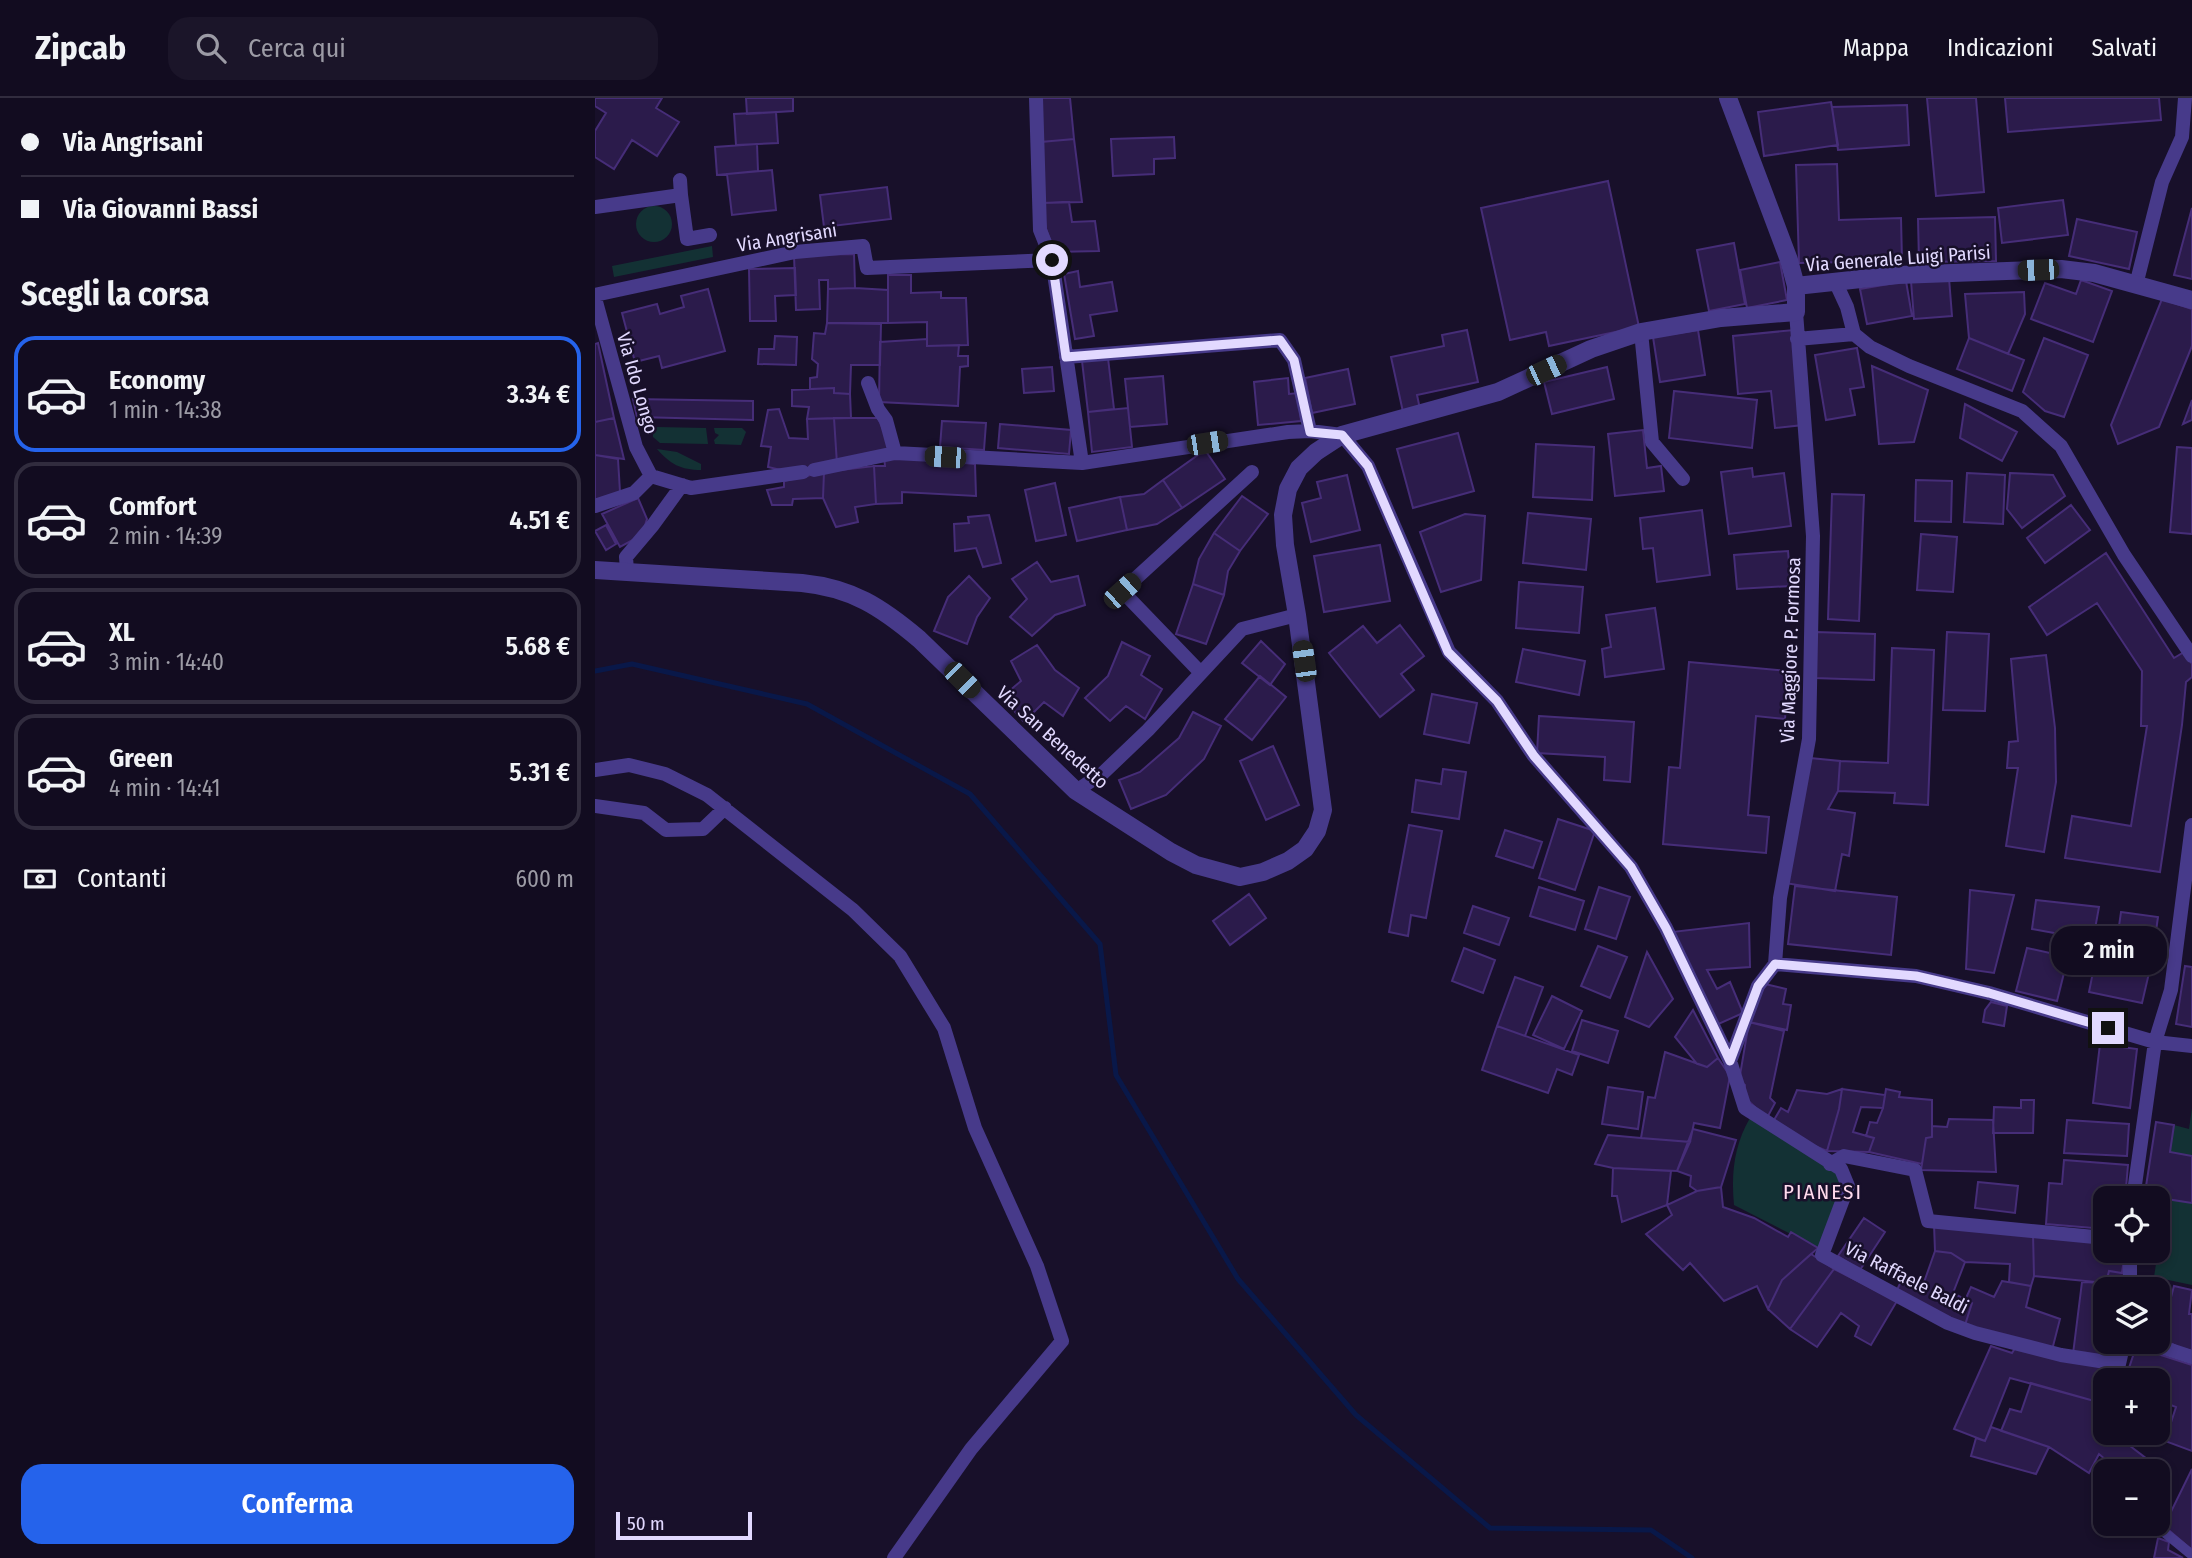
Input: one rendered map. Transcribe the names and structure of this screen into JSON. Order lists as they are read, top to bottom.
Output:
{
  "streets": {
    "street": [
      "Via Angrisani",
      "Via Generale Luigi Parisi",
      "Via Ido Longo",
      "Via Maggiore P. Formosa",
      "Via San Benedetto",
      "Via Raffaele Baldi"
    ]
  },
  "crossings": [
    ["Via Angrisani", "Via Ido Longo"],
    ["Via Generale Luigi Parisi", "Via Maggiore P. Formosa"],
    ["Via Maggiore P. Formosa", "Via Raffaele Baldi"],
    ["Via San Benedetto", "Via Raffaele Baldi"]
  ],
  "districts": ["PIANESI"],
  "scale_bar": "50 m",
  "page": {
    "header": "Zipcab",
    "search": "Cerca qui",
    "nav": ["Mappa", "Indicazioni", "Salvati"],
    "banner": ["Via Angrisani", "Via Giovanni Bassi"],
    "heading": "Scegli la corsa",
    "list": [
      {
        "name": "Economy",
        "note": "1 min · 14:38",
        "value": "3.34 €"
      },
      {
        "name": "Comfort",
        "note": "2 min · 14:39",
        "value": "4.51 €"
      },
      {
        "name": "XL",
        "note": "3 min · 14:40",
        "value": "5.68 €"
      },
      {
        "name": "Green",
        "note": "4 min · 14:41",
        "value": "5.31 €"
      }
    ],
    "pay": ["Contanti", "600 m"],
    "bubble": "2 min",
    "map_buttons": ["+", "−"],
    "buttons": "Conferma",
    "scale": "50 m"
  }
}
